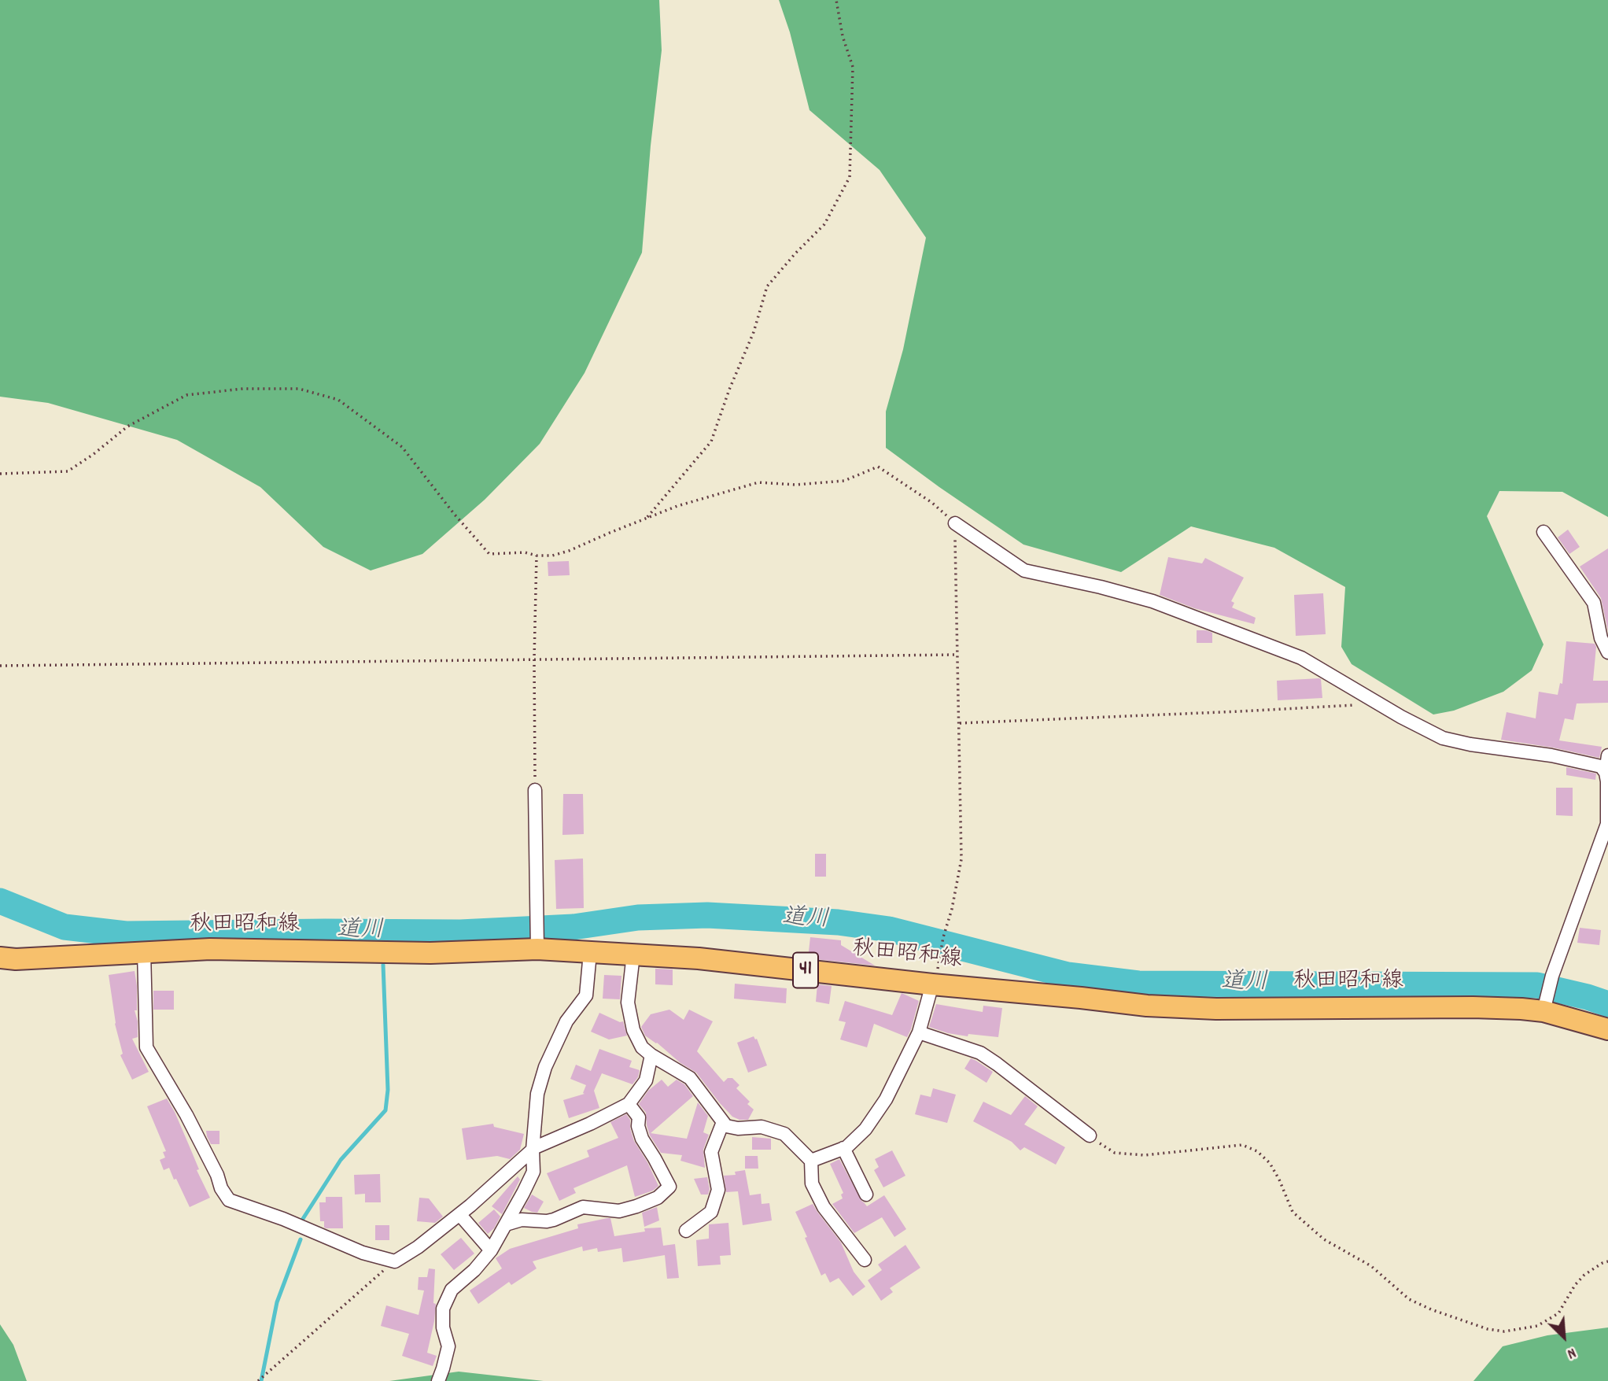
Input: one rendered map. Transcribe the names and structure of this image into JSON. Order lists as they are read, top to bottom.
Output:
{
  "streets": {
    "main road": ["秋田昭和線", "41"]
  },
  "water": ["道川"],
  "north": "bottom right"
}
